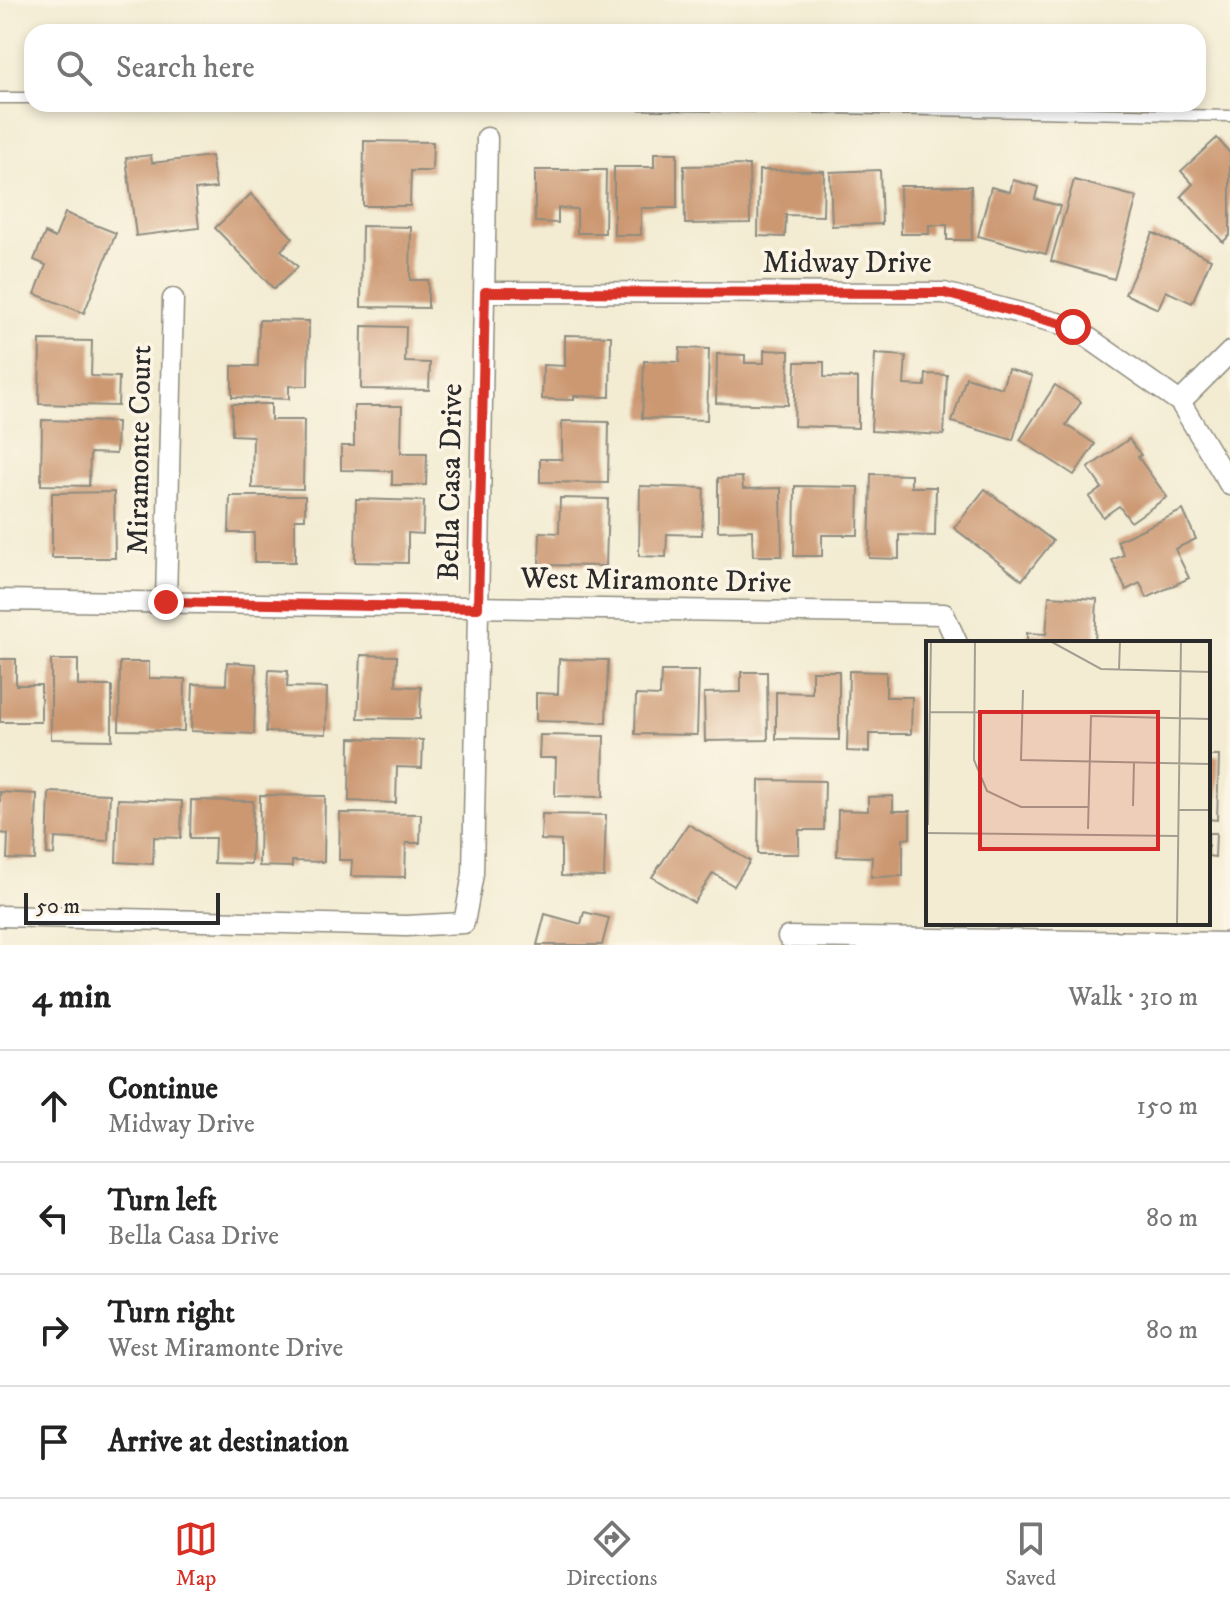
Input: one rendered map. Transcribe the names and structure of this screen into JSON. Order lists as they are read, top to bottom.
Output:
{
  "streets": {
    "street": [
      "Midway Drive",
      "Miramonte Court",
      "Bella Casa Drive",
      "West Miramonte Drive"
    ]
  },
  "crossings": [
    ["Midway Drive", "Bella Casa Drive"],
    ["Miramonte Court", "West Miramonte Drive"],
    ["Bella Casa Drive", "West Miramonte Drive"]
  ],
  "scale_bar": "50 m",
  "page": {
    "search": "Search here",
    "scale": "50 m",
    "heading": ["4 min", "Walk · 310 m"],
    "list": [
      ["Continue", "Midway Drive", "150 m"],
      ["Turn left", "Bella Casa Drive", "80 m"],
      ["Turn right", "West Miramonte Drive", "80 m"],
      "Arrive at destination"
    ],
    "nav": ["Map", "Directions", "Saved"]
  }
}
